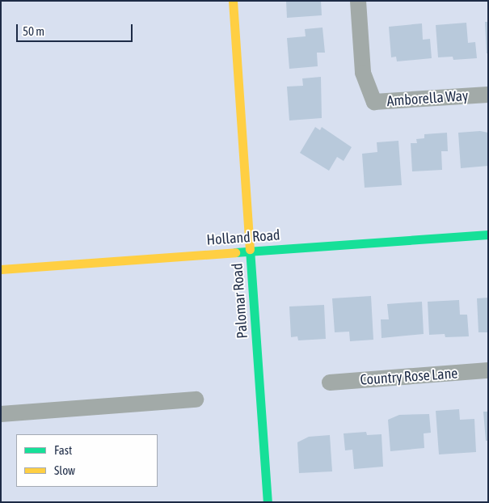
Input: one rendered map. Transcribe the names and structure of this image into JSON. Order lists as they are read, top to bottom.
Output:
{
  "streets": {
    "street": [
      "Amborella Way",
      "Holland Road",
      "Palomar Road",
      "Country Rose Lane"
    ]
  },
  "crossings": [
    ["Holland Road", "Palomar Road"]
  ],
  "legend": ["Fast", "Slow"],
  "scale_bar": "50 m"
}
